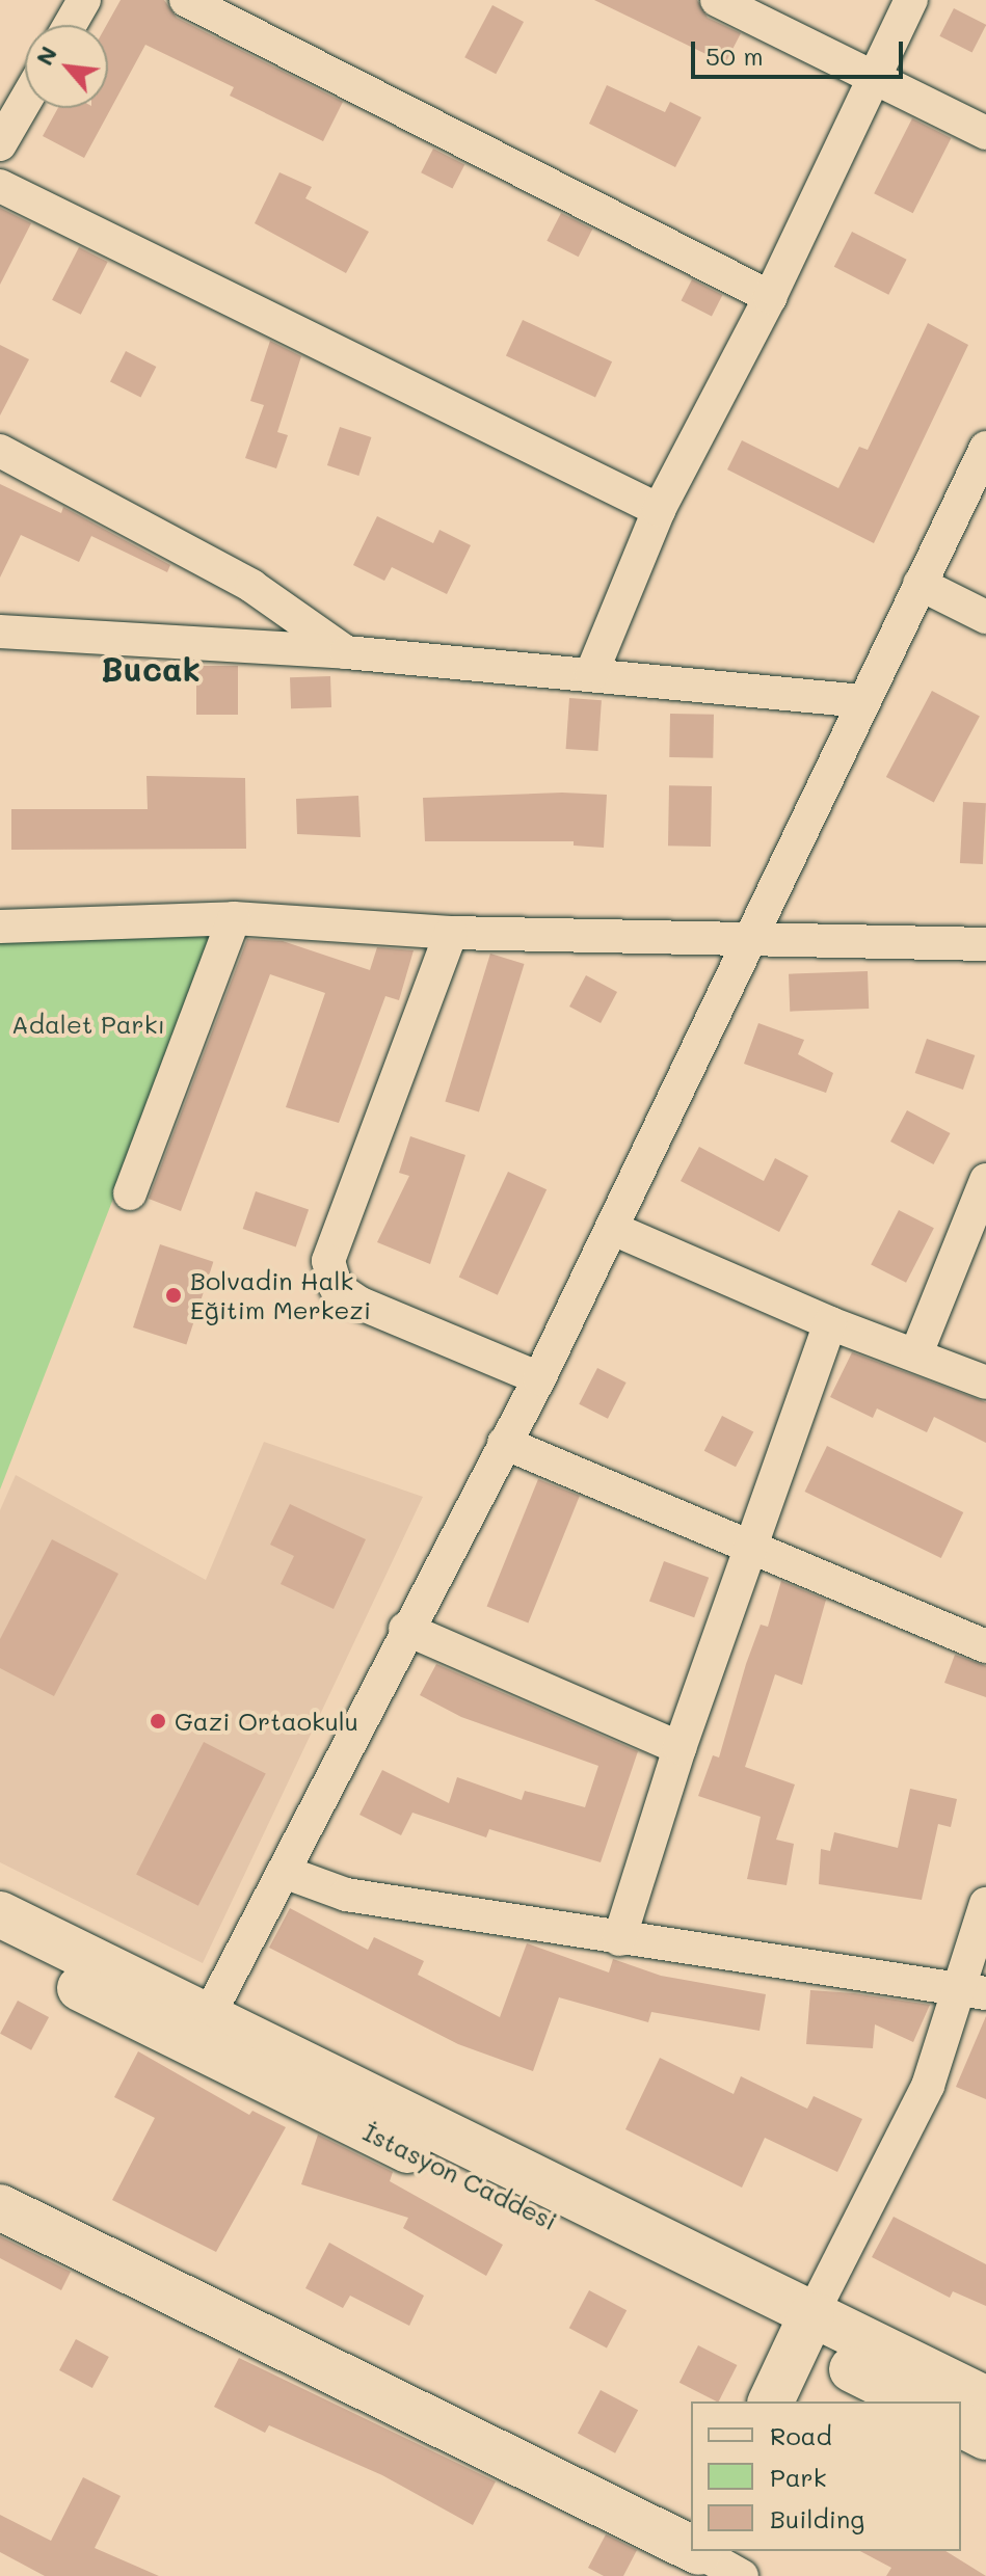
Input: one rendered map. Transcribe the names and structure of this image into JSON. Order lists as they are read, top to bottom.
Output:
{
  "streets": {
    "main road": ["İstasyon Caddesi"]
  },
  "districts": ["Bucak"],
  "parks": ["Adalet Parkı"],
  "places": ["Bolvadin Halk Eğitim Merkezi", "Gazi Ortaokulu"],
  "legend": ["Road", "Park", "Building"],
  "scale_bar": "50 m",
  "north": "top left"
}
